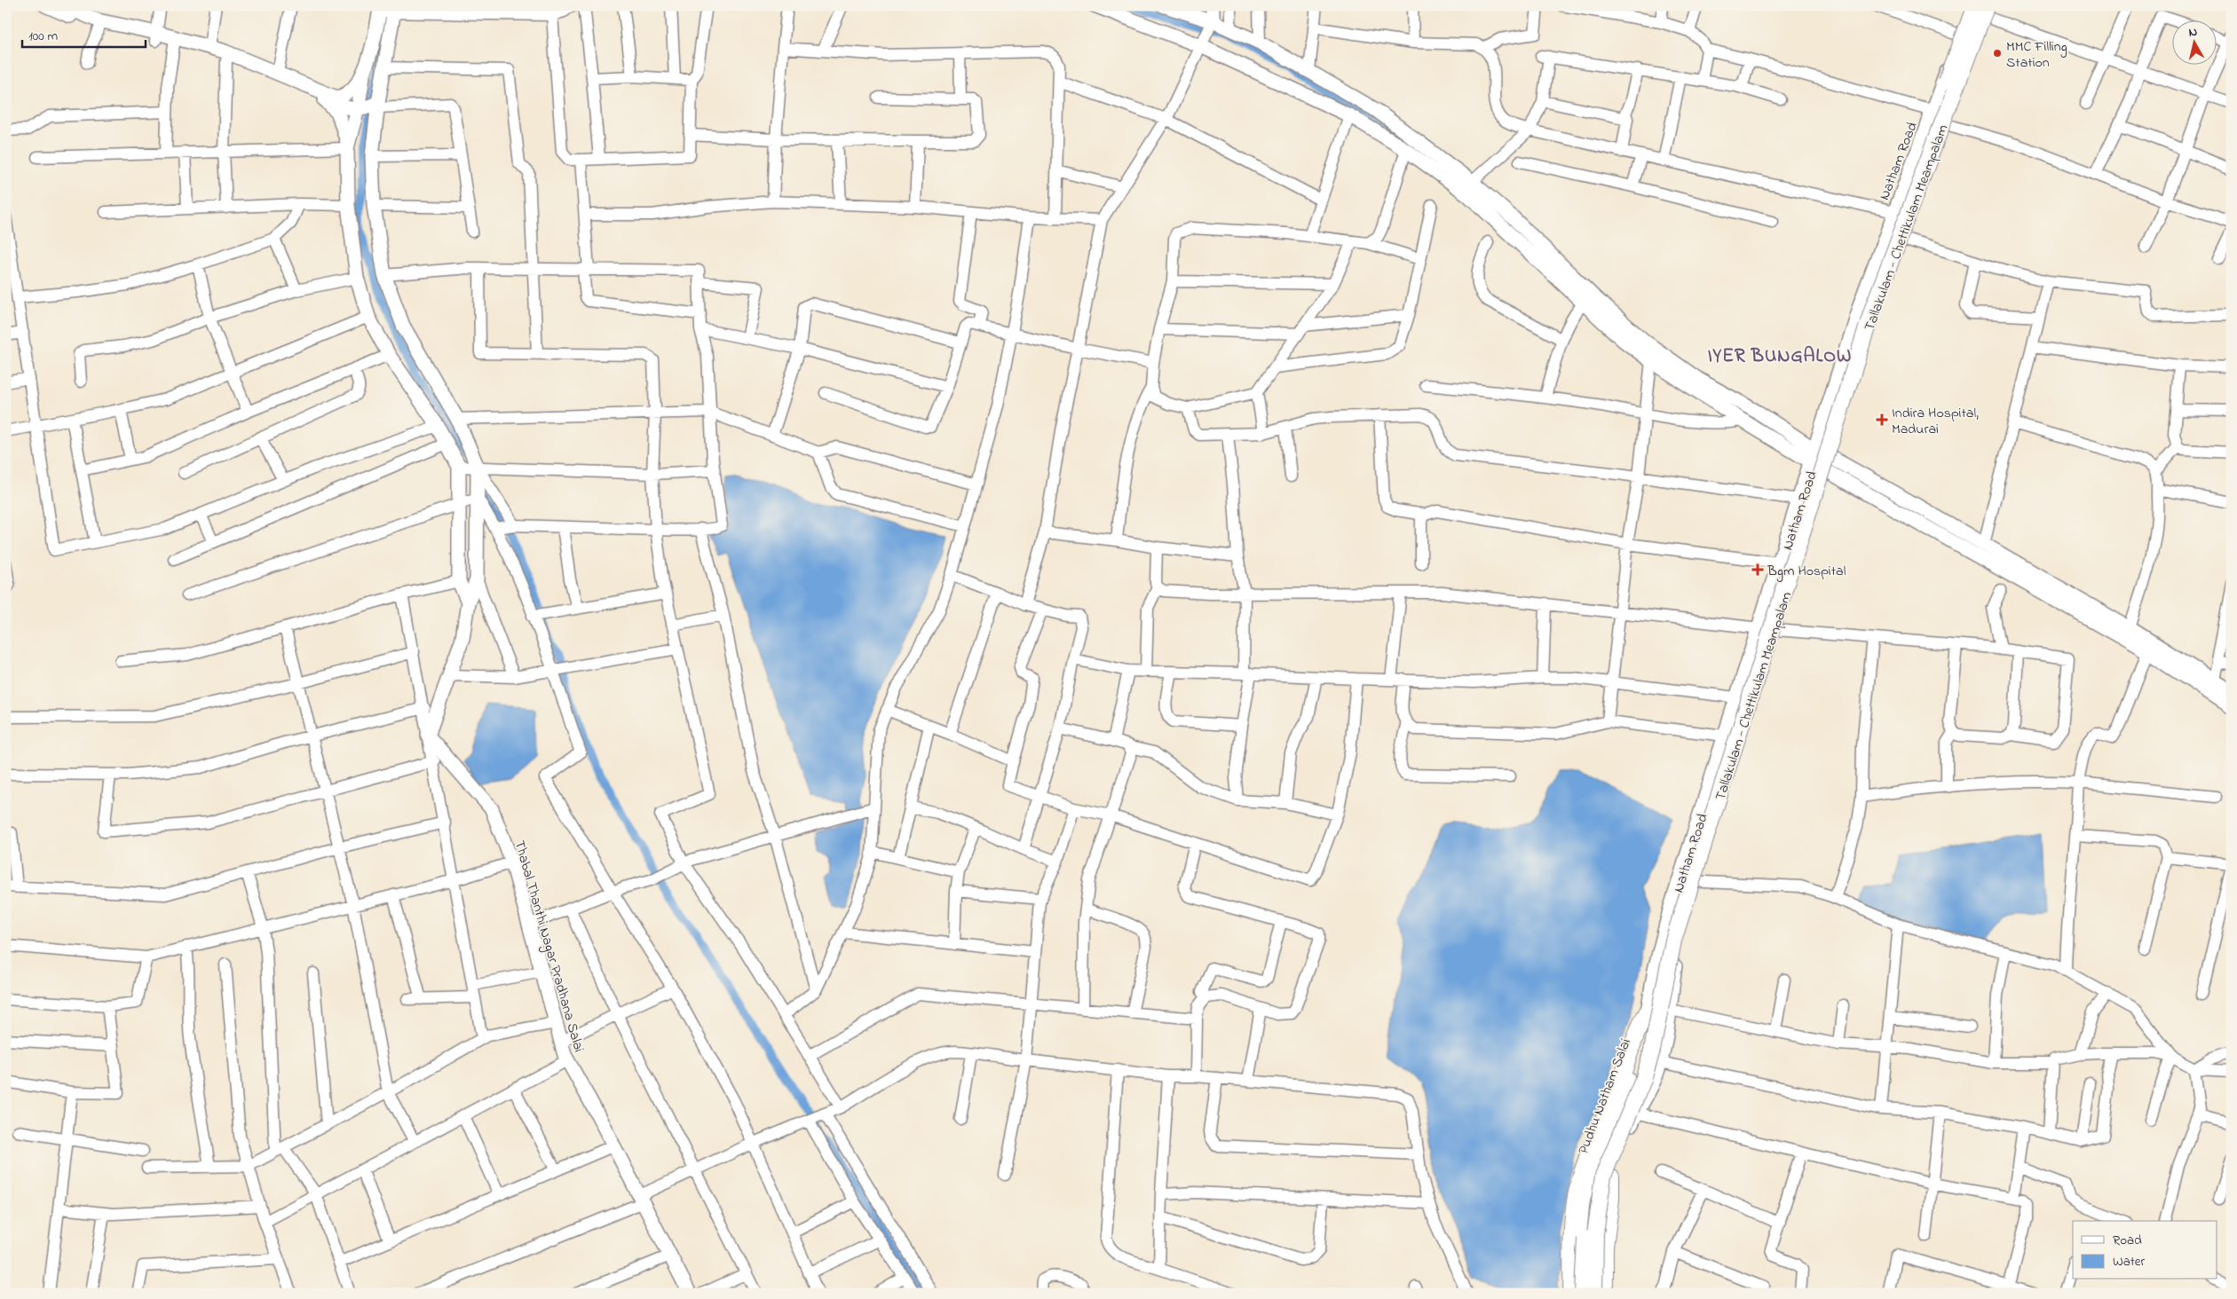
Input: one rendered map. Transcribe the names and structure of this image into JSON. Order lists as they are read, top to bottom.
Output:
{
  "streets": {
    "highway": ["Tallakulam - Chettikulam Meampalam"],
    "main road": ["Natham Road", "Thabal Thanthi Nagar Pradhana Salai", "Pudhu Natham Salai"]
  },
  "crossings": [
    ["Natham Road", "Tallakulam - Chettikulam Meampalam"],
    ["Natham Road", "Pudhu Natham Salai"]
  ],
  "districts": ["IYER BUNGALOW"],
  "places": {
    "other": ["MMC Filling Station"],
    "health": ["Indira Hospital, Madurai", "Bgm Hospital"]
  },
  "legend": ["Road", "Water"],
  "scale_bar": "100 m",
  "north": "top"
}
